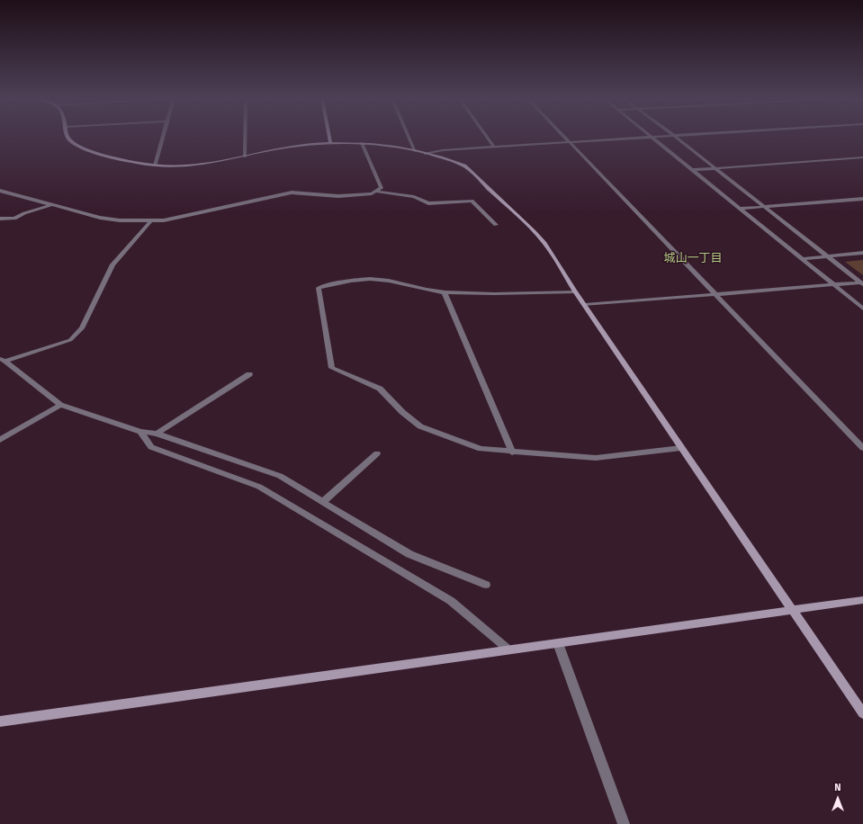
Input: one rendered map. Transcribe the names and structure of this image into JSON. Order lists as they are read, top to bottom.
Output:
{
  "districts": ["城山一丁目"],
  "north": "top"
}
